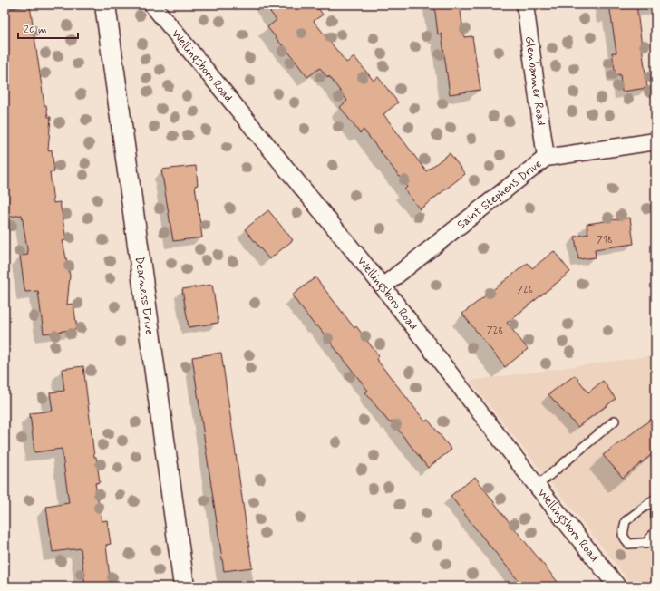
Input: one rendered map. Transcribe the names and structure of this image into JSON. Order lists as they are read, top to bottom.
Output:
{
  "streets": {
    "street": [
      "Wellingsboro Road",
      "Glenbanner Road",
      "Saint Stephens Drive",
      "Dearness Drive"
    ]
  },
  "crossings": [
    ["Wellingsboro Road", "Saint Stephens Drive"],
    ["Glenbanner Road", "Saint Stephens Drive"]
  ],
  "house_numbers": ["718", "726", "728"],
  "scale_bar": "20 m"
}
